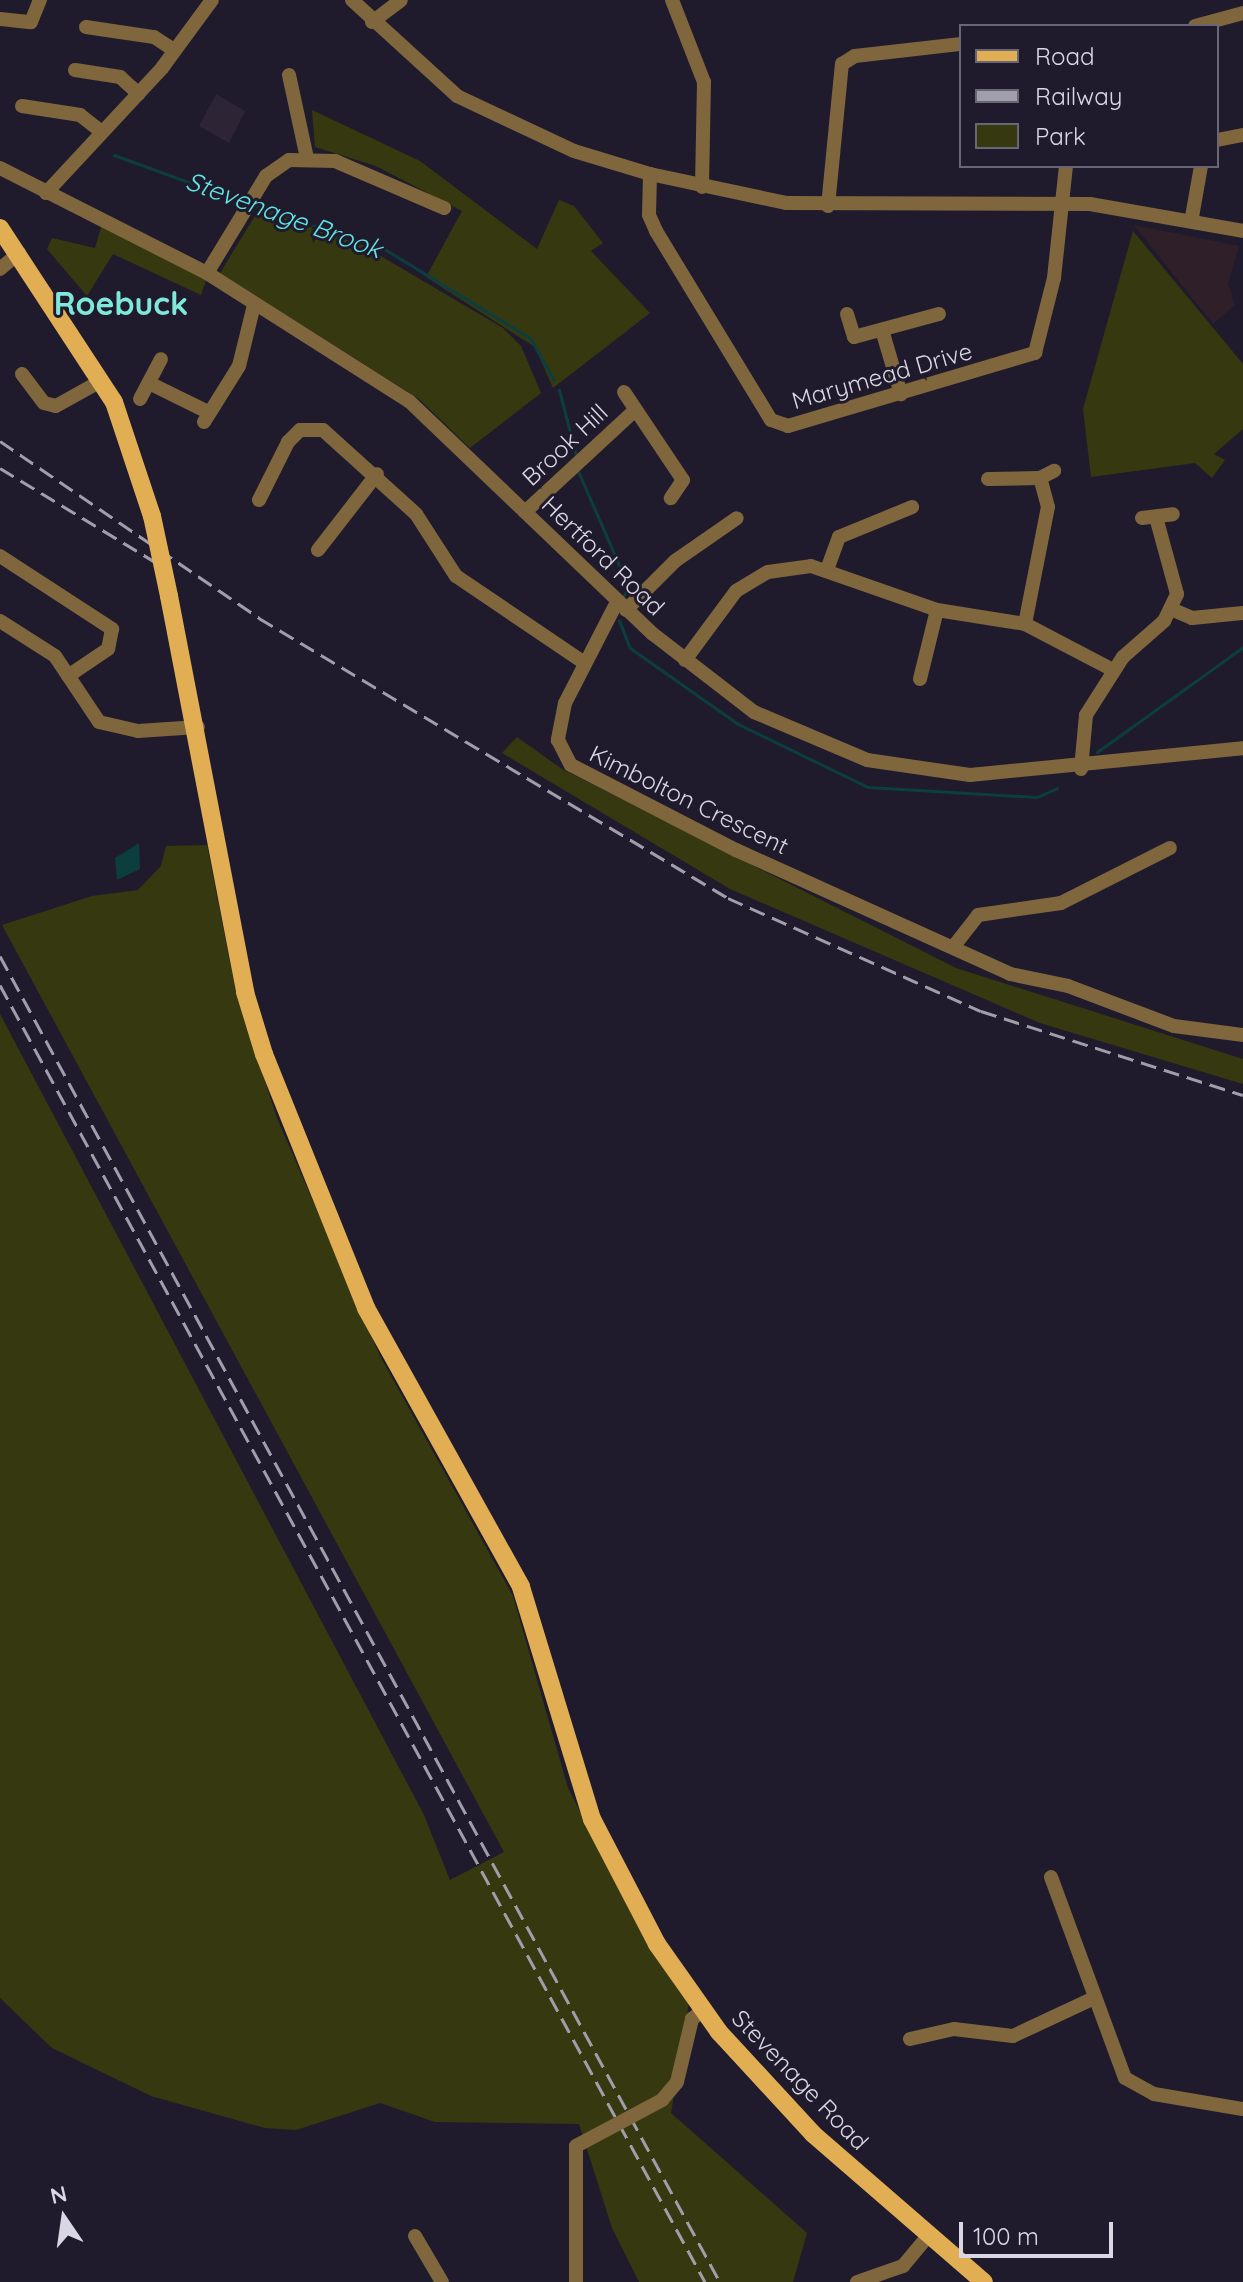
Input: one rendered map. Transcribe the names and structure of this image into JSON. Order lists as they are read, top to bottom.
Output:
{
  "streets": {
    "main road": ["Stevenage Road"],
    "street": [
      "Marymead Drive",
      "Brook Hill",
      "Hertford Road",
      "Kimbolton Crescent"
    ]
  },
  "crossings": [
    ["Brook Hill", "Hertford Road"],
    ["Hertford Road", "Kimbolton Crescent"]
  ],
  "districts": ["Roebuck"],
  "water": ["Stevenage Brook"],
  "legend": ["Road", "Railway", "Park"],
  "scale_bar": "100 m",
  "north": "top"
}
